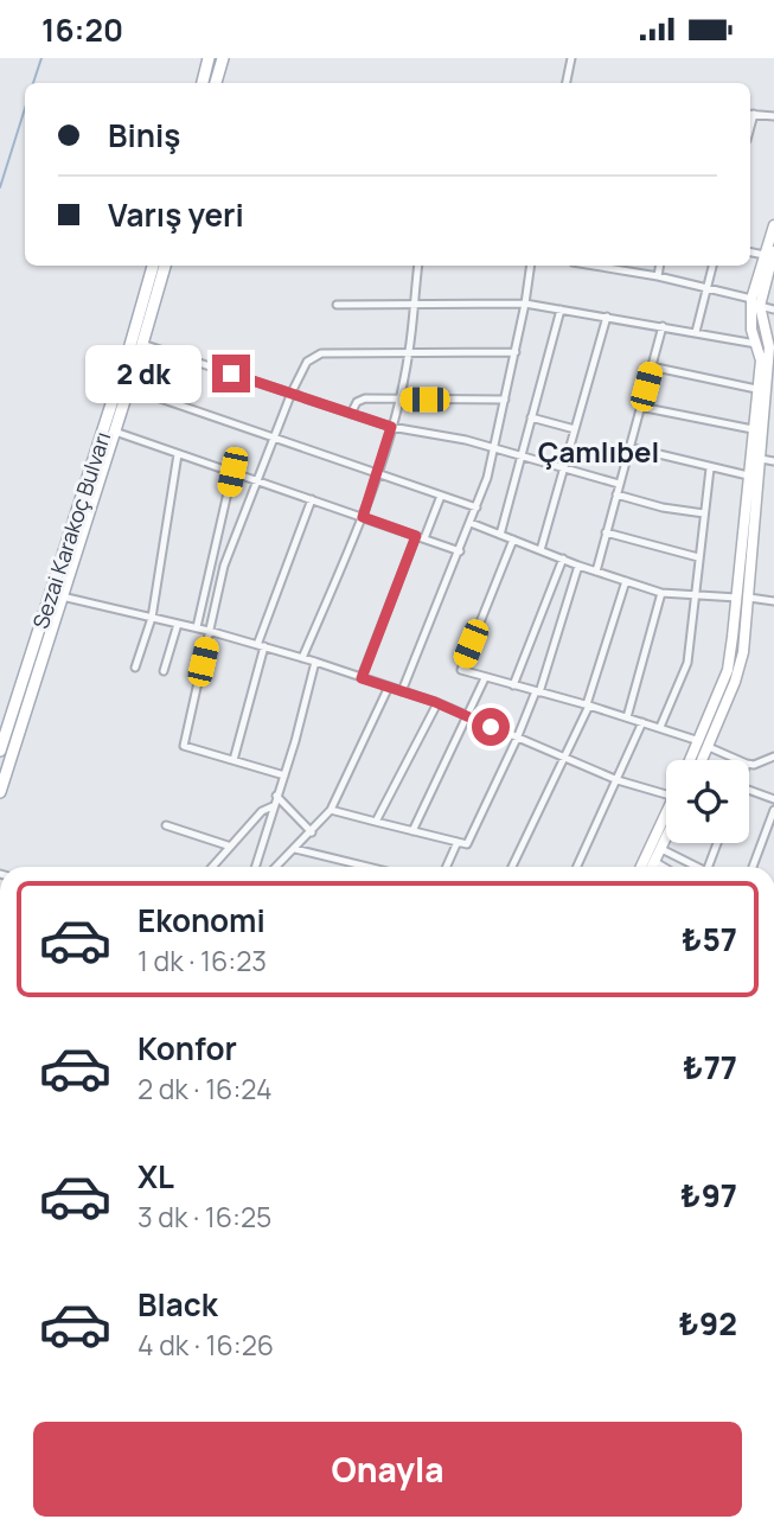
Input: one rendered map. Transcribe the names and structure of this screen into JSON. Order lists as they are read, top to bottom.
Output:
{
  "streets": {
    "main road": ["Sezai Karakoç Bulvarı"]
  },
  "districts": ["Çamlıbel"],
  "page": {
    "status": "16:20",
    "banner": ["Biniş", "Varış yeri"],
    "bubble": "2 dk",
    "list": [
      {
        "name": "Ekonomi",
        "note": "1 dk · 16:23",
        "value": "₺57"
      },
      {
        "name": "Konfor",
        "note": "2 dk · 16:24",
        "value": "₺77"
      },
      {
        "name": "XL",
        "note": "3 dk · 16:25",
        "value": "₺97"
      },
      {
        "name": "Black",
        "note": "4 dk · 16:26",
        "value": "₺92"
      }
    ],
    "buttons": "Onayla"
  }
}
